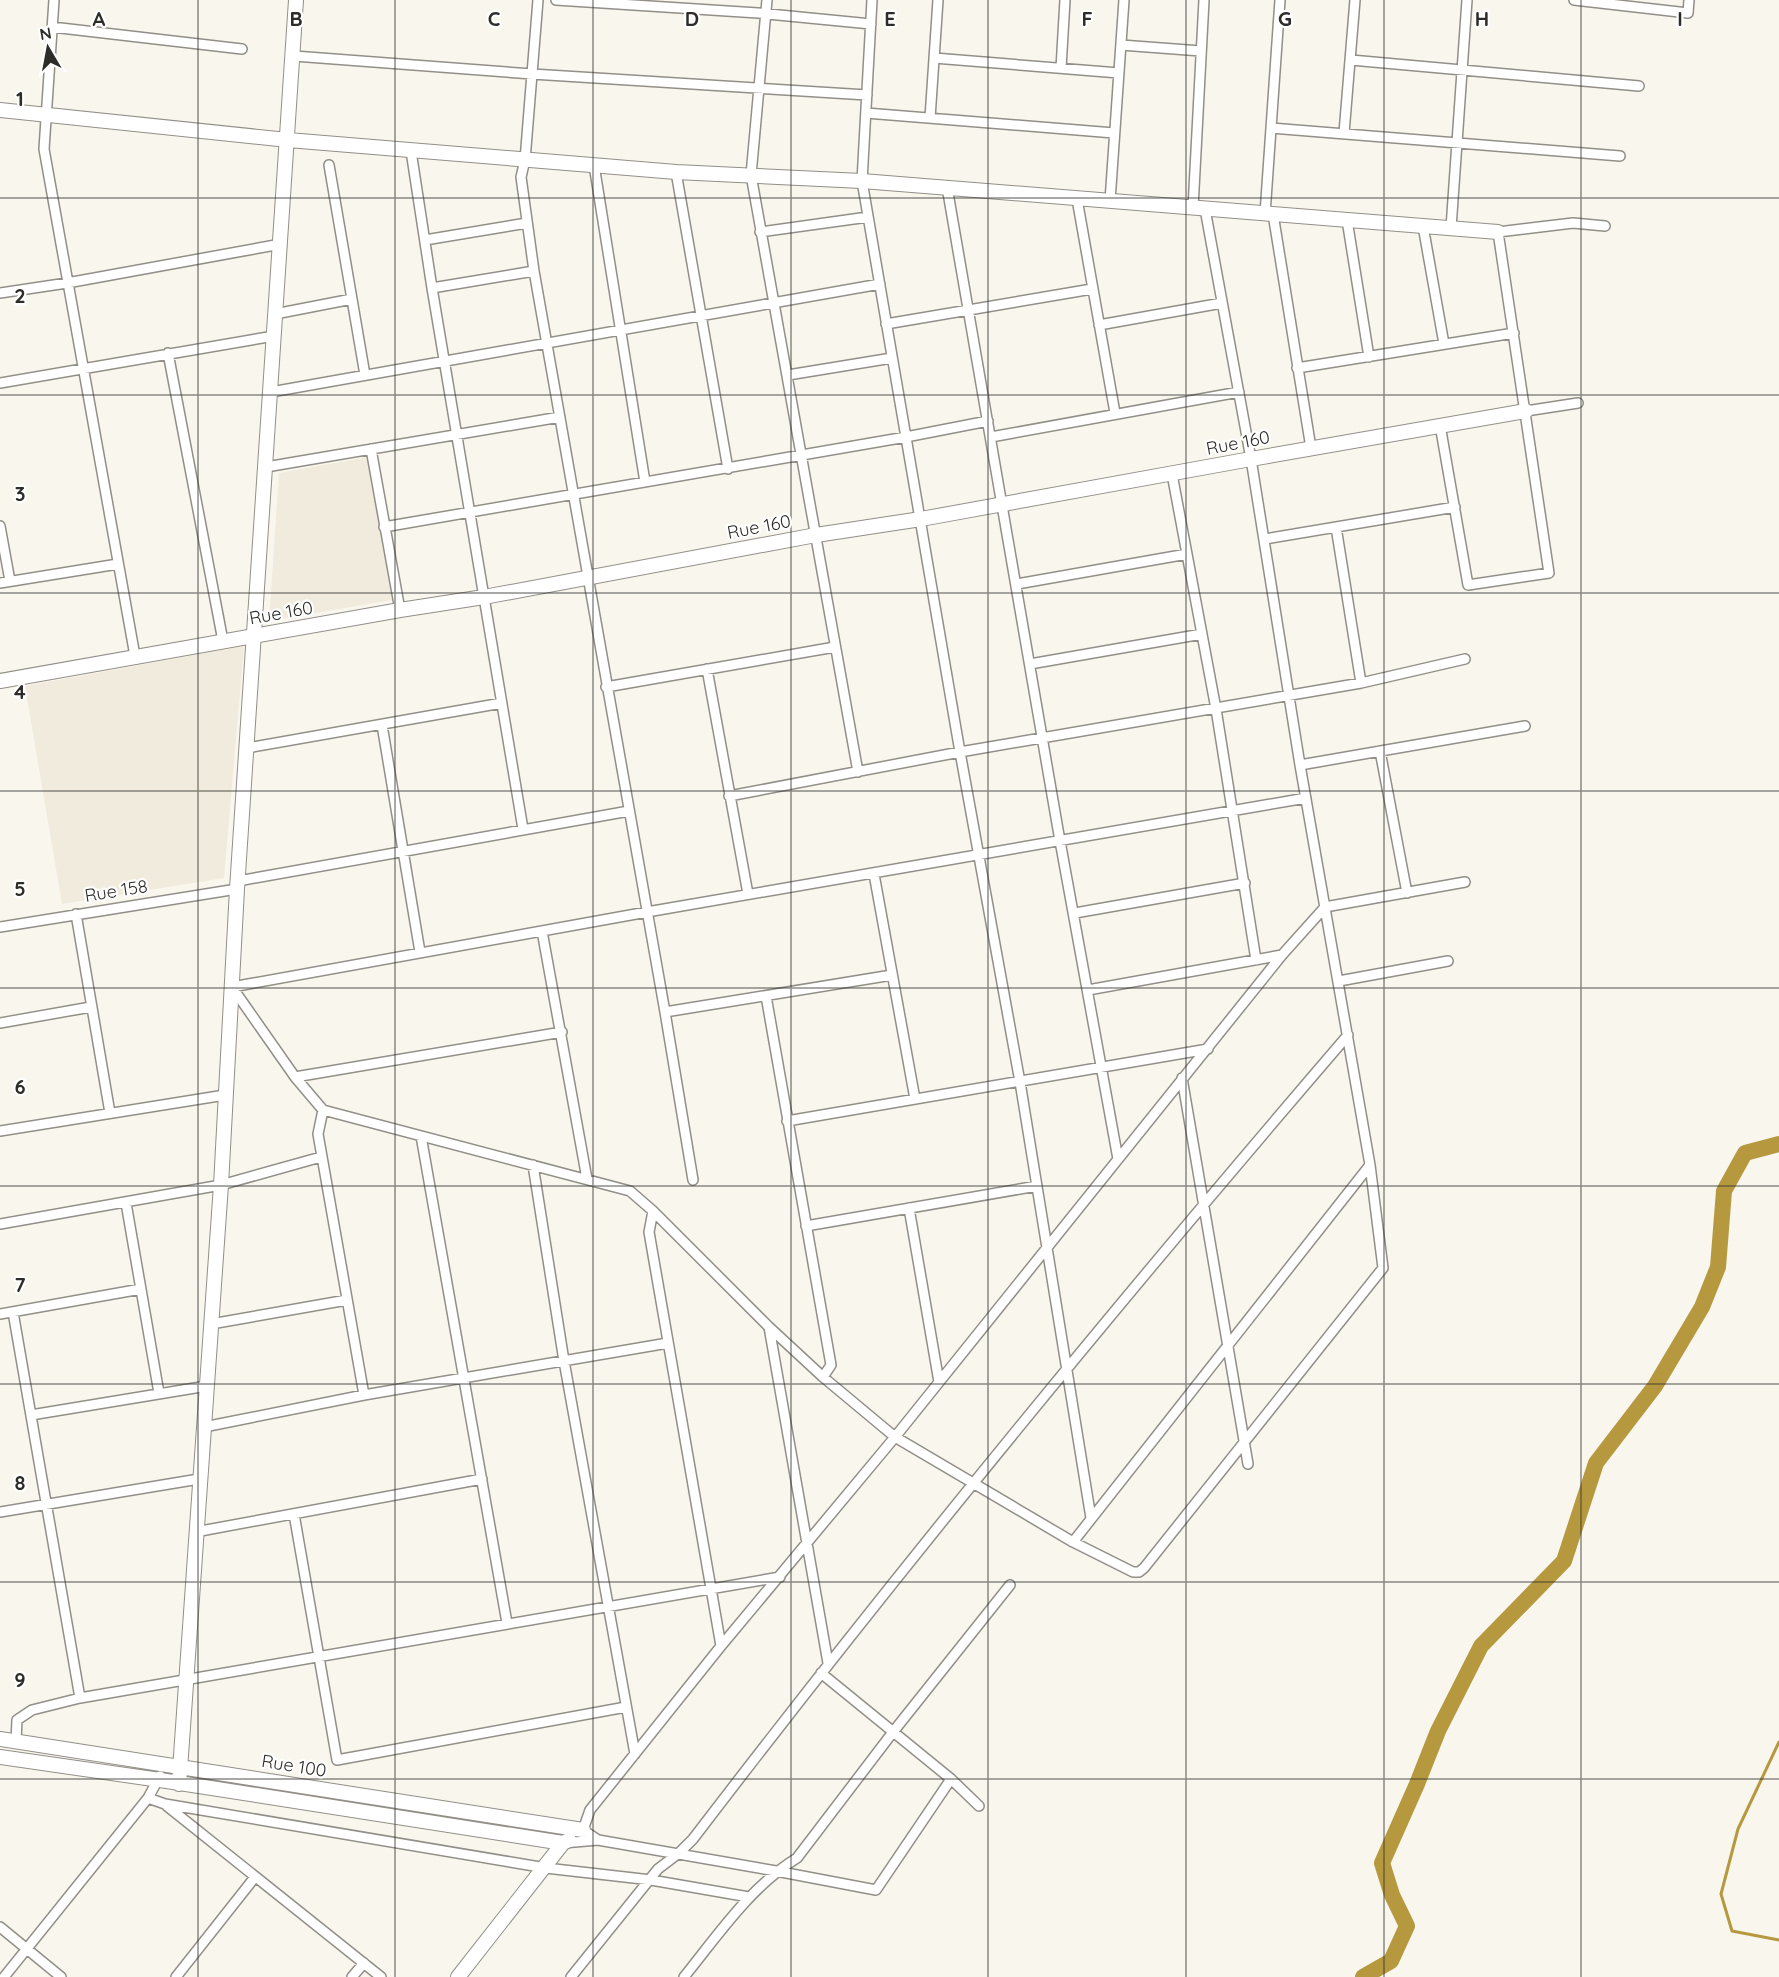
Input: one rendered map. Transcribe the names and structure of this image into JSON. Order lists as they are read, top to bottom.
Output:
{
  "streets": {
    "street": ["Rue 160", "Rue 158", "Rue 100"]
  },
  "north": "top",
  "grid": {
    "columns": [
      "A",
      "B",
      "C",
      "D",
      "E",
      "F",
      "G",
      "H",
      "I"
    ],
    "rows": [
      "1",
      "2",
      "3",
      "4",
      "5",
      "6",
      "7",
      "8",
      "9"
    ]
  }
}
